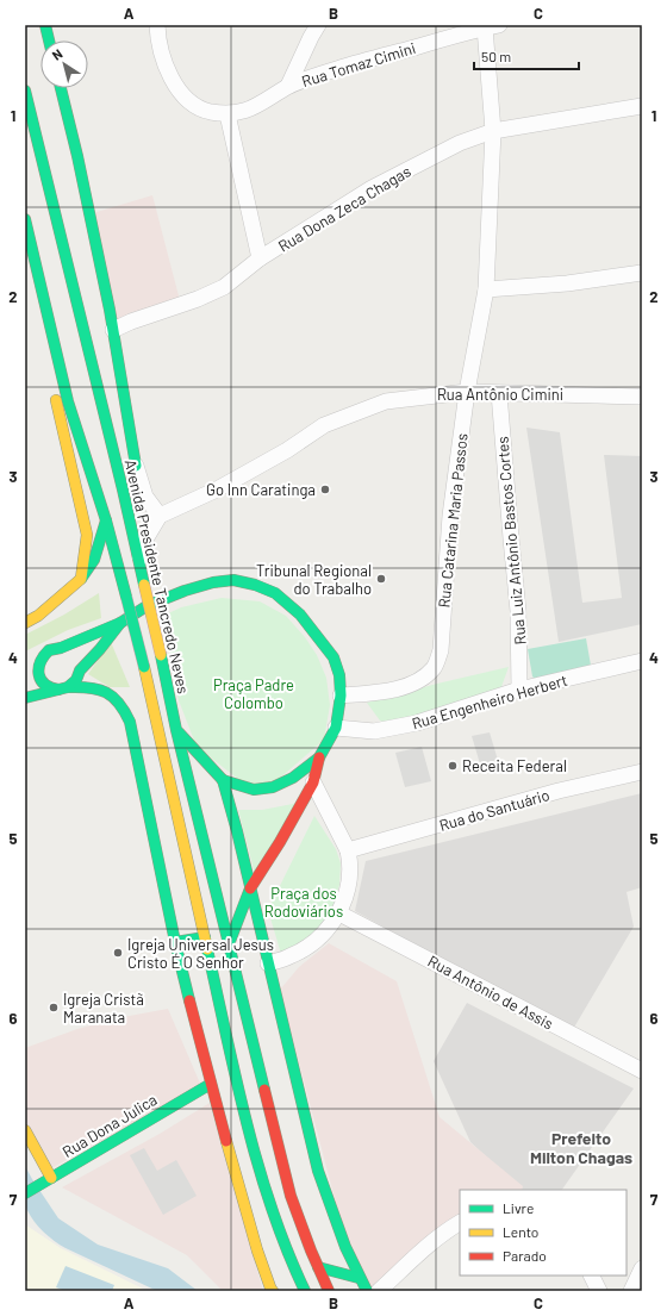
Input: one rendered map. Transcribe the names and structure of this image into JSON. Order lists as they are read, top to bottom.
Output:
{
  "streets": {
    "main road": ["Avenida Presidente Tancredo Neves", "Rua Dona Julica"],
    "street": [
      "Rua Tomaz Cimini",
      "Rua Dona Zeca Chagas",
      "Rua Antônio Cimini",
      "Rua Catarina Maria Passos",
      "Rua Luiz Antônio Bastos Cortes",
      "Rua Engenheiro Herbert",
      "Rua do Santuário",
      "Rua Antônio de Assis"
    ]
  },
  "crossings": [
    ["Rua Dona Zeca Chagas", "Avenida Presidente Tancredo Neves"],
    ["Rua Antônio Cimini", "Rua Catarina Maria Passos"],
    ["Rua Antônio Cimini", "Rua Luiz Antônio Bastos Cortes"],
    ["Rua Luiz Antônio Bastos Cortes", "Rua Engenheiro Herbert"]
  ],
  "districts": ["Prefeito Milton Chagas"],
  "parks": ["Praça Padre Colombo", "Praça dos Rodoviários"],
  "places": [
    "Go Inn Caratinga",
    "Tribunal Regional do Trabalho",
    "Receita Federal",
    "Igreja Universal Jesus Cristo É O Senhor",
    "Igreja Cristã Maranata"
  ],
  "legend": ["Livre", "Lento", "Parado"],
  "scale_bar": "50 m",
  "north": "top left",
  "grid": {
    "columns": ["A", "B", "C"],
    "rows": [
      "1",
      "2",
      "3",
      "4",
      "5",
      "6",
      "7"
    ]
  }
}
